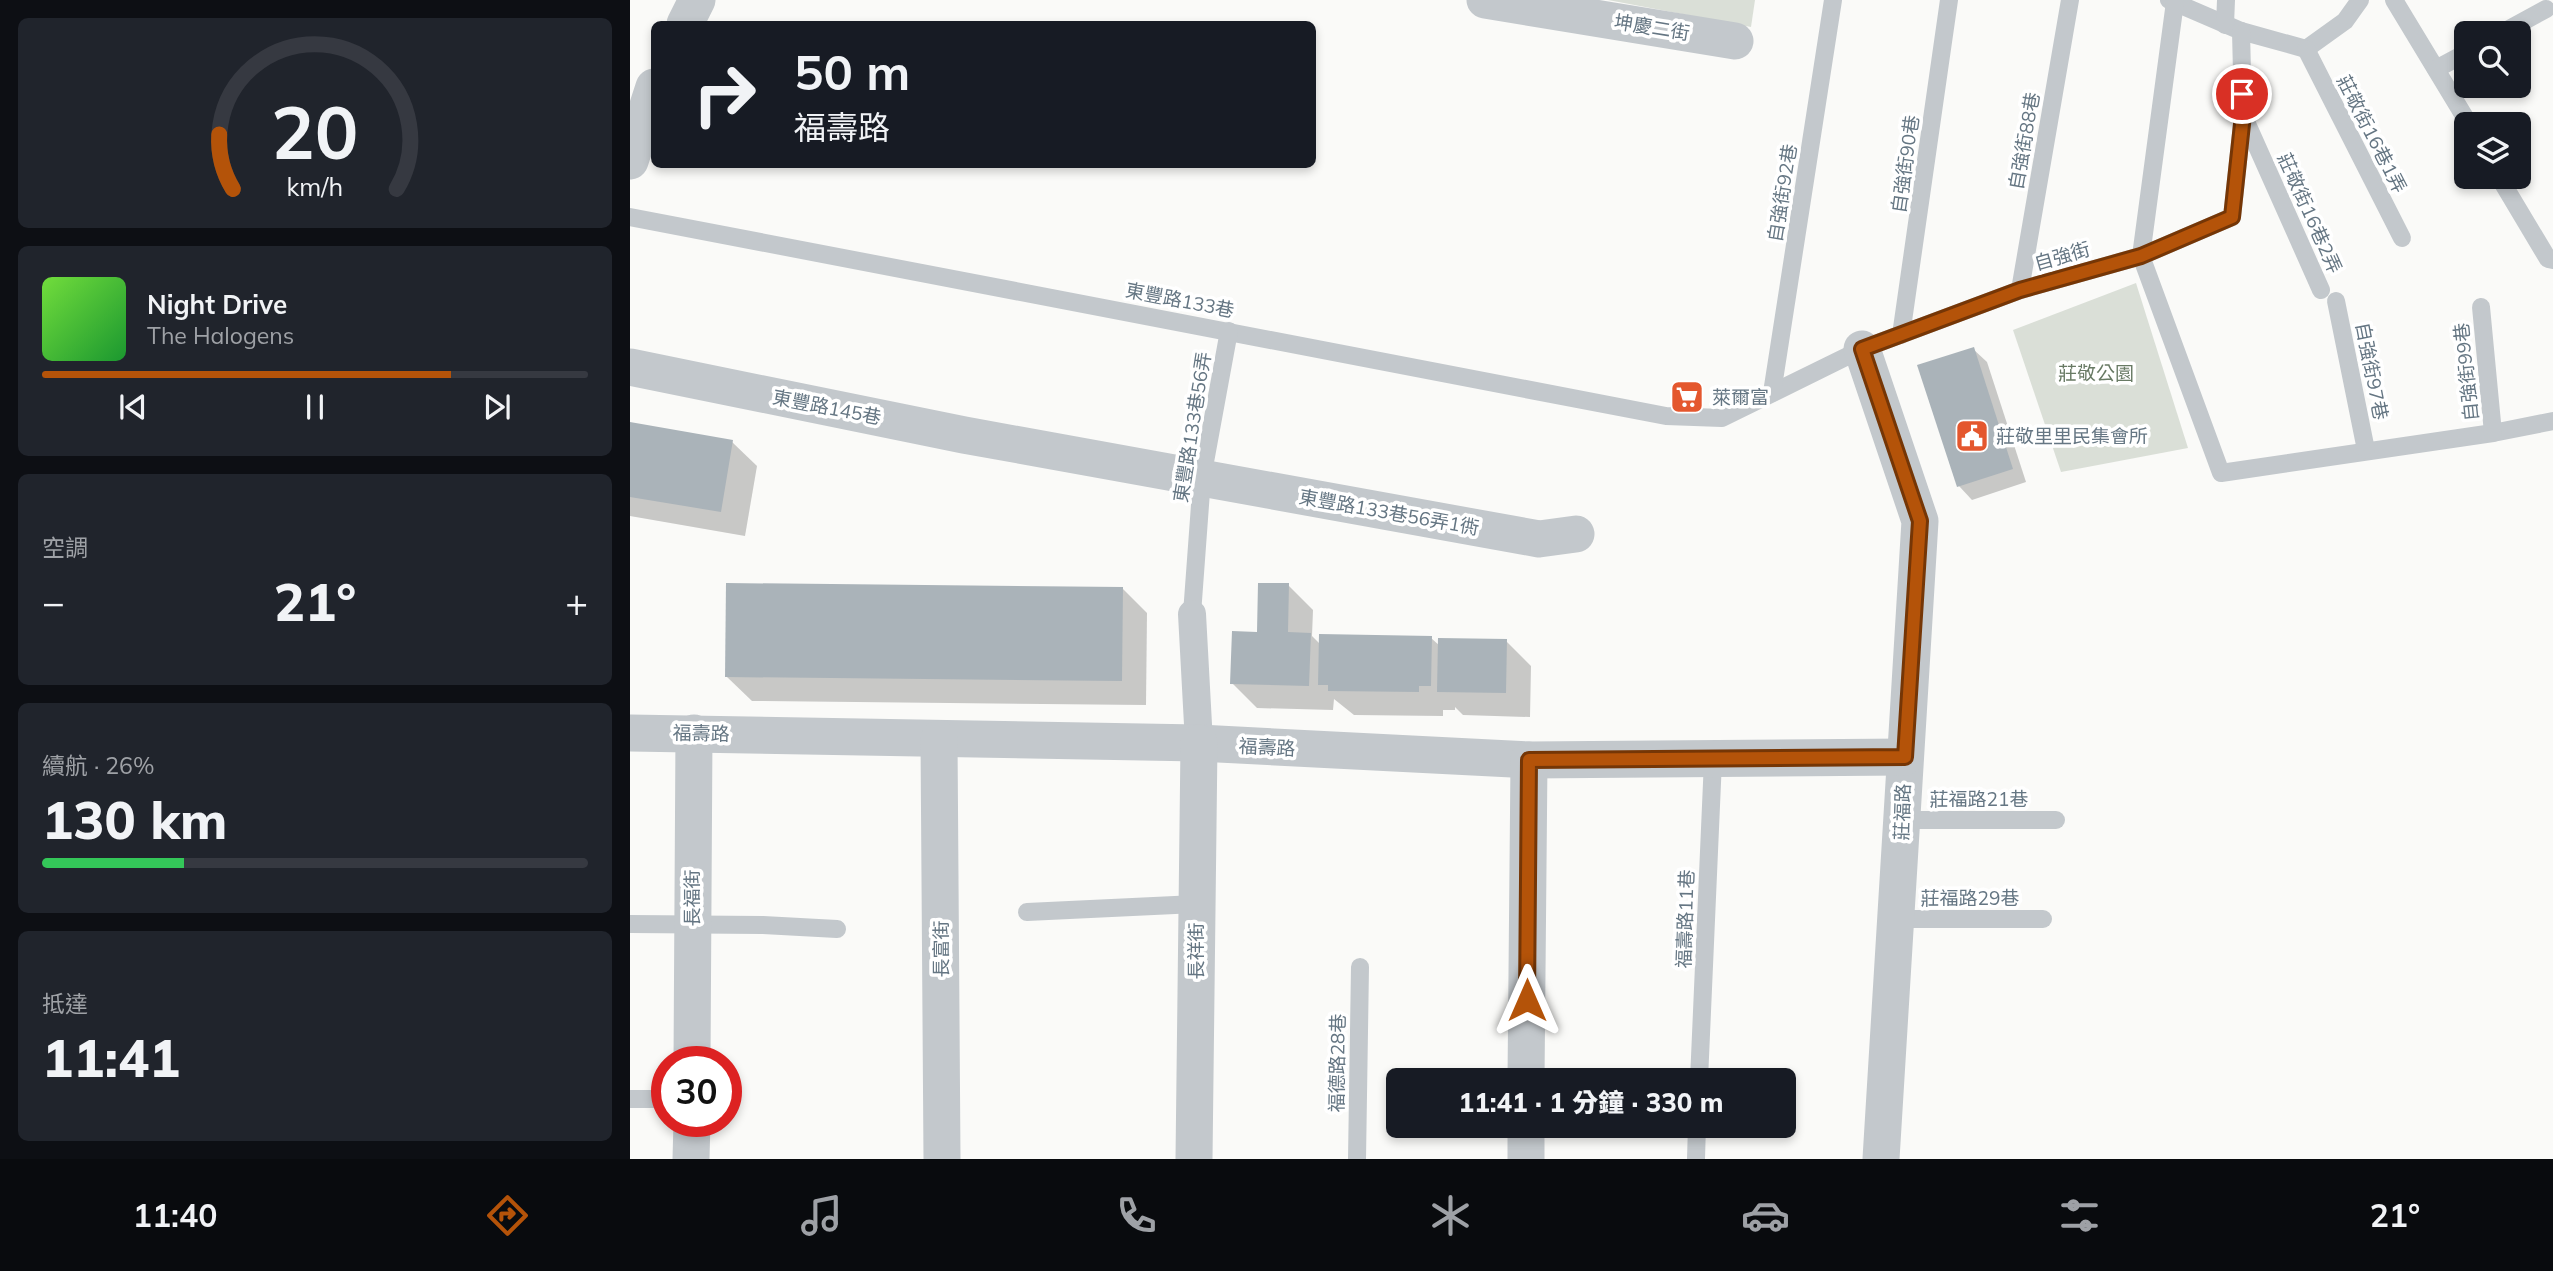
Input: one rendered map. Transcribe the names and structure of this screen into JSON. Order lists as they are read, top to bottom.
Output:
{
  "streets": {
    "street": [
      "坤慶二街",
      "東豐路145巷",
      "東豐路133巷56弄1衖",
      "福壽路",
      "莊福路",
      "長福街",
      "長富街",
      "長祥街"
    ],
    "lane": [
      "莊敬街16巷1弄",
      "自強街88巷",
      "自強街90巷",
      "自強街92巷",
      "莊敬街16巷2弄",
      "自強街",
      "東豐路133巷",
      "自強街97巷",
      "自強街99巷",
      "東豐路133巷56弄",
      "莊福路21巷",
      "莊福路29巷",
      "福壽路11巷",
      "福德路28巷"
    ]
  },
  "crossings": [
    ["自強街88巷", "自強街"],
    ["自強街90巷", "自強街"],
    ["自強街92巷", "自強街"],
    ["莊敬街16巷2弄", "自強街"],
    ["自強街", "東豐路133巷"],
    ["自強街", "莊福路"],
    ["東豐路133巷", "東豐路133巷56弄"],
    ["東豐路145巷", "東豐路133巷56弄"],
    ["東豐路145巷", "東豐路133巷56弄1衖"],
    ["東豐路133巷56弄", "東豐路133巷56弄1衖"],
    ["福壽路", "莊福路"],
    ["福壽路", "長福街"],
    ["福壽路", "福壽路11巷"],
    ["福壽路", "長富街"],
    ["福壽路", "長祥街"],
    ["莊福路21巷", "莊福路"],
    ["莊福路", "莊福路29巷"]
  ],
  "parks": ["莊敬公園"],
  "places": {
    "supermarket": ["萊爾富"],
    "public building": ["莊敬里里民集會所"]
  },
  "page": {
    "turn": ["50 m", "福壽路"],
    "song": ["Night Drive", "The Halogens"],
    "tile": [
      "空調",
      ["續航 · 26%", "130 km"],
      ["抵達", "11:41"]
    ],
    "heat": ["−", "21°", "+"],
    "limit": "30",
    "trip": "11:41 · 1 分鐘 · 330 m",
    "tabs": ["11:40", "21°"],
    "gauge": ["20", "km/h"]
  }
}
